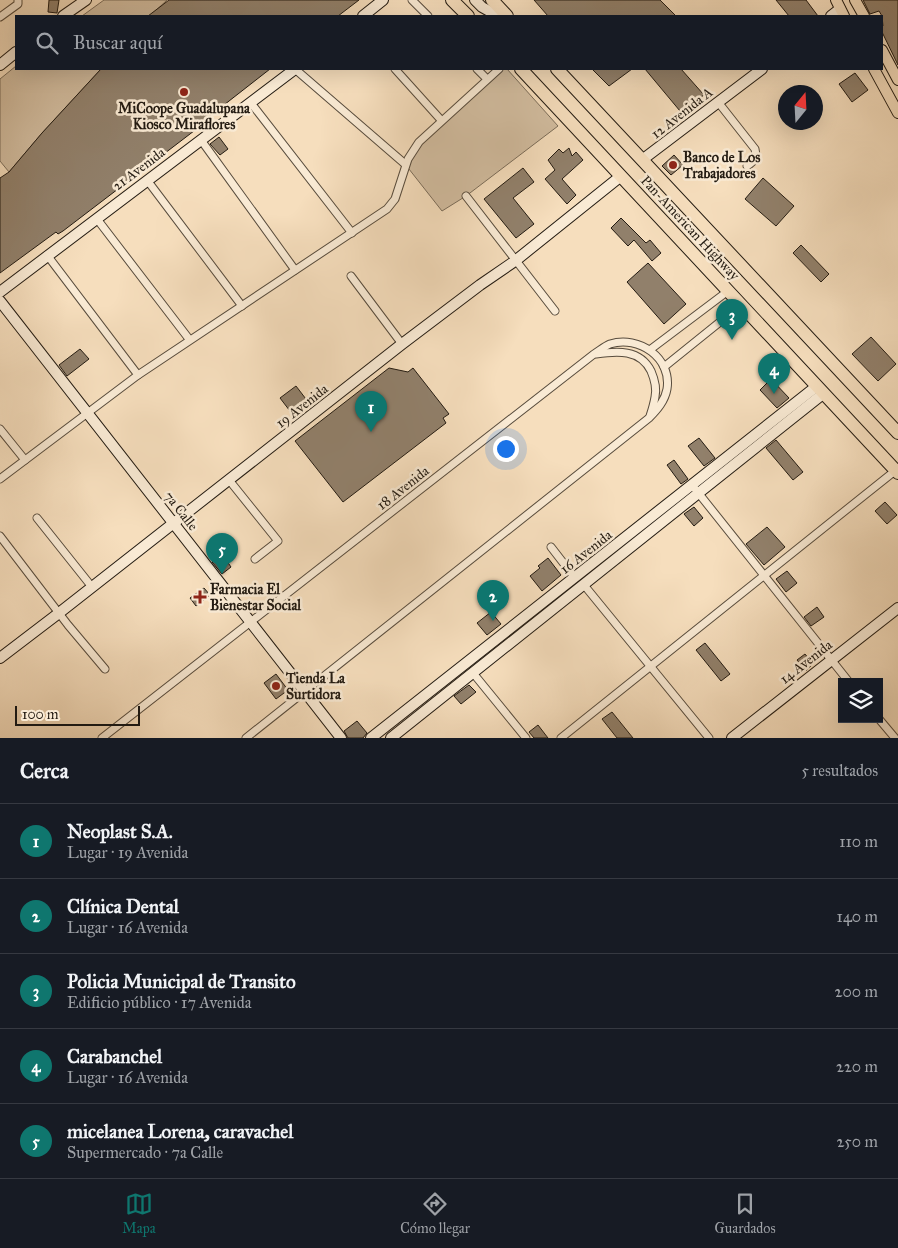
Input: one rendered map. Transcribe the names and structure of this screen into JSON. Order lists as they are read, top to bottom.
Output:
{
  "streets": {
    "highway": ["Pan-American Highway"],
    "street": [
      "12 Avenida A",
      "21 Avenida",
      "19 Avenida",
      "18 Avenida",
      "7a Calle",
      "16 Avenida",
      "14 Avenida"
    ]
  },
  "crossings": [
    ["12 Avenida A", "Pan-American Highway"],
    ["Pan-American Highway", "19 Avenida"],
    ["Pan-American Highway", "16 Avenida"],
    ["19 Avenida", "7a Calle"],
    ["18 Avenida", "7a Calle"]
  ],
  "places": {
    "other": ["MiCoope Guadalupana Kiosco Miraflores", "Banco de Los Trabajadores", "Tienda La Surtidora"],
    "health": ["Farmacia El Bienestar Social"]
  },
  "scale_bar": "100 m",
  "north": "top",
  "page": {
    "search": "Buscar aquí",
    "pins": [
      "3",
      "4",
      "1",
      "5",
      "2"
    ],
    "scale": "100 m",
    "heading": ["Cerca", "5 resultados"],
    "list": [
      {
        "mark": "1",
        "name": "Neoplast S.A.",
        "note": "Lugar · 19 Avenida",
        "value": "110 m"
      },
      {
        "mark": "2",
        "name": "Clínica Dental",
        "note": "Lugar · 16 Avenida",
        "value": "140 m"
      },
      {
        "mark": "3",
        "name": "Policia Municipal de Transito",
        "note": "Edificio público · 17 Avenida",
        "value": "200 m"
      },
      {
        "mark": "4",
        "name": "Carabanchel",
        "note": "Lugar · 16 Avenida",
        "value": "220 m"
      },
      {
        "mark": "5",
        "name": "micelanea Lorena, caravachel",
        "note": "Supermercado · 7a Calle",
        "value": "250 m"
      }
    ],
    "nav": ["Mapa", "Cómo llegar", "Guardados"]
  }
}
